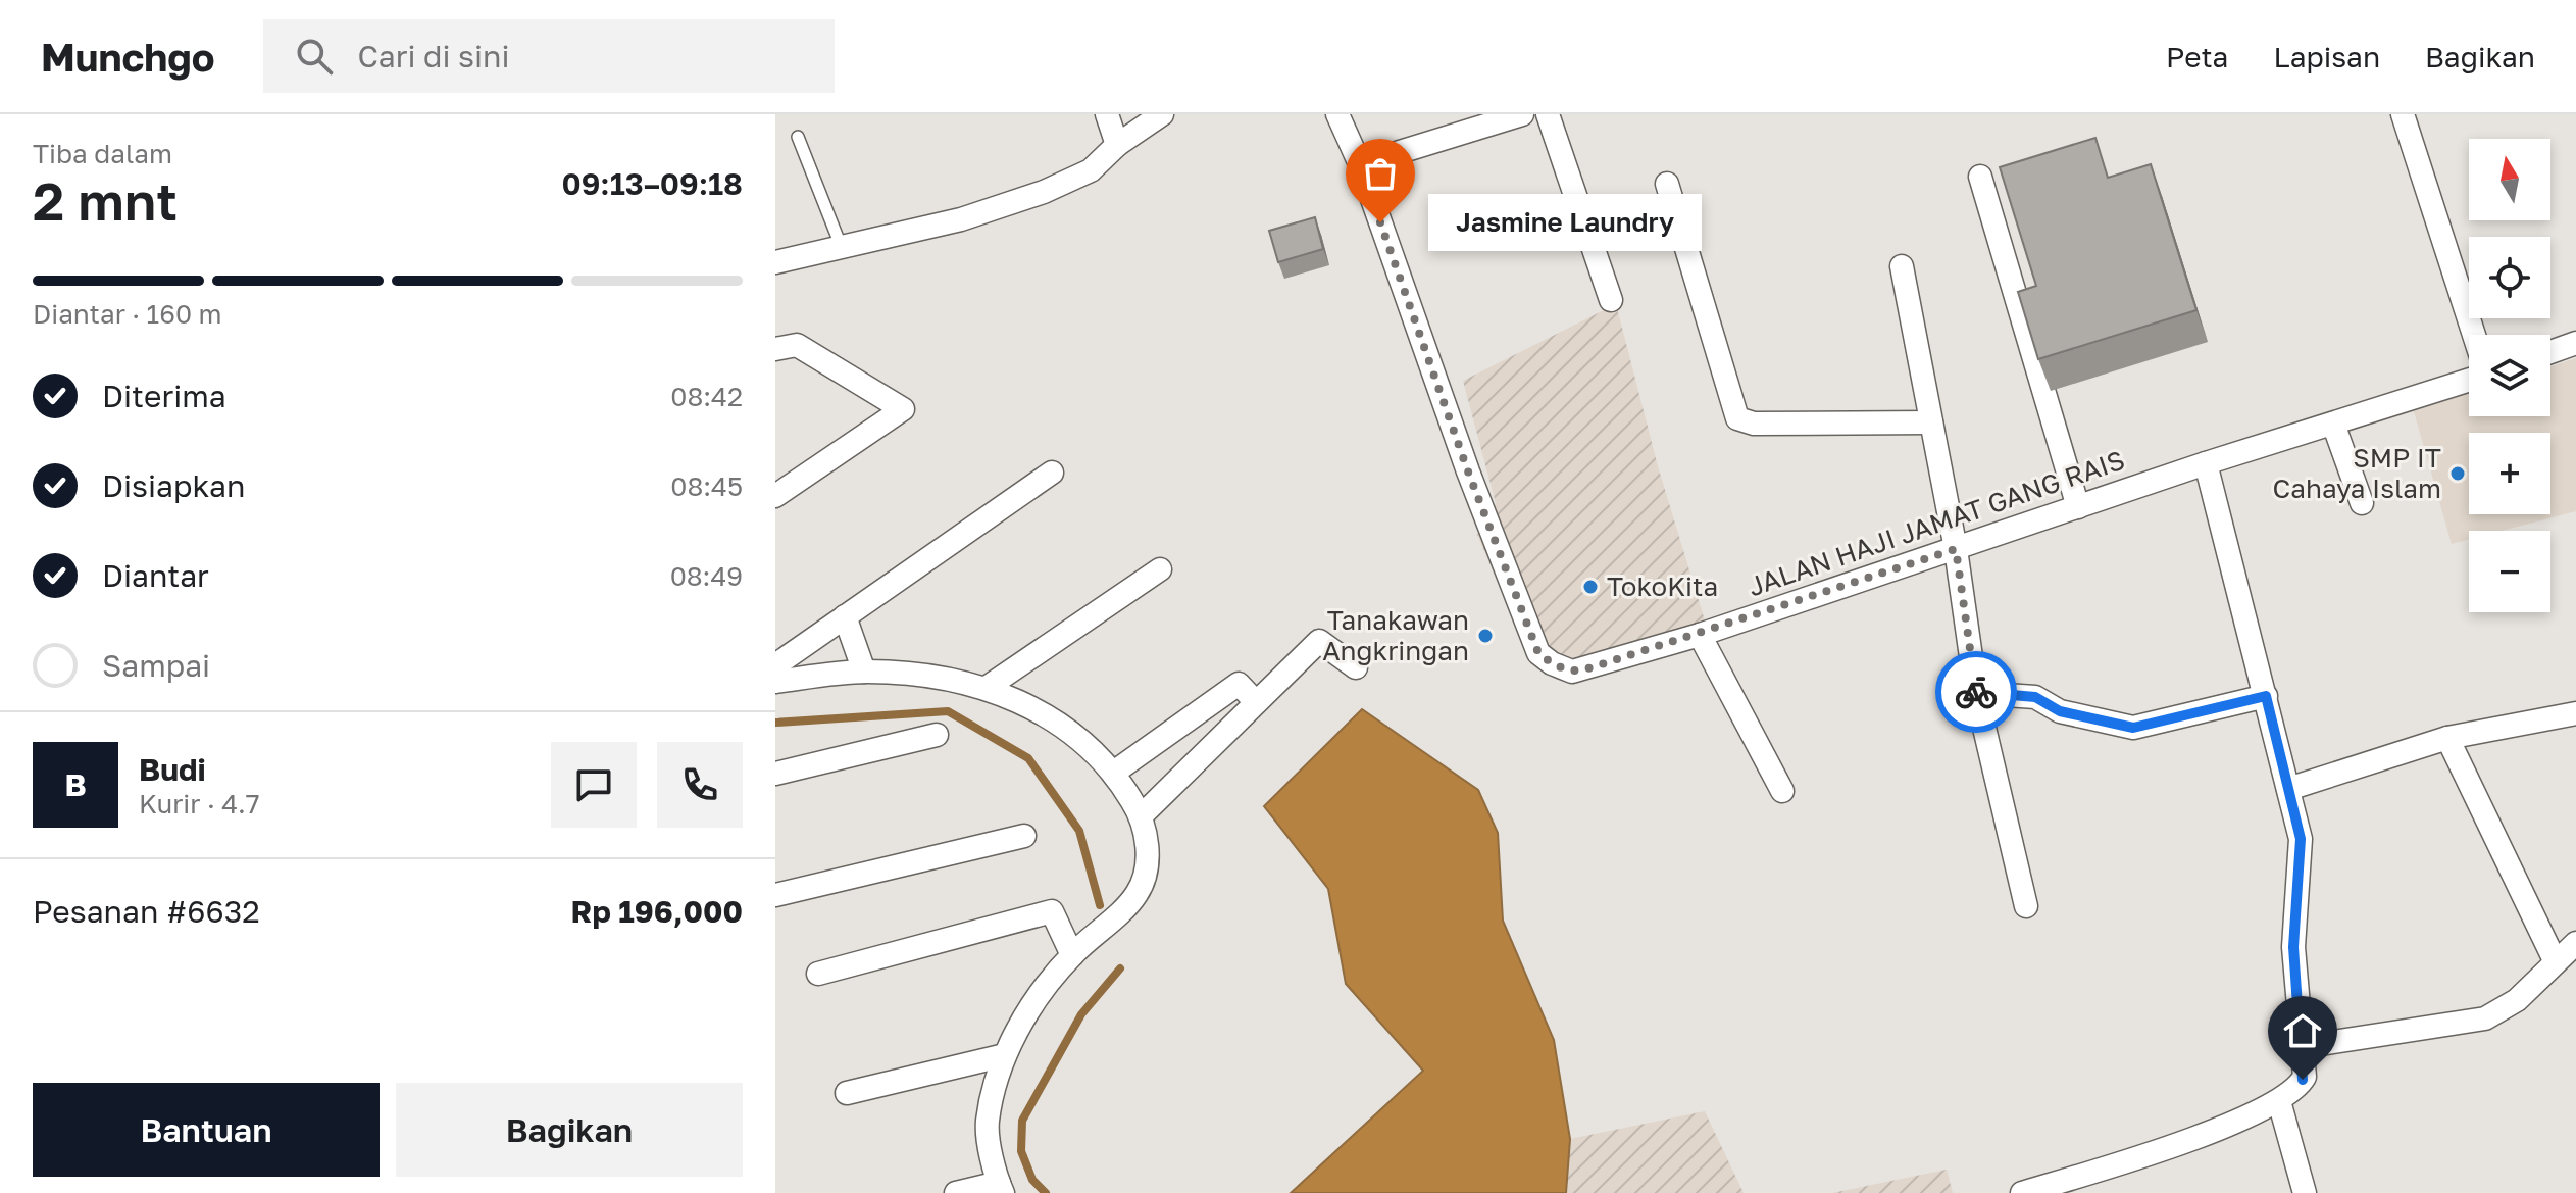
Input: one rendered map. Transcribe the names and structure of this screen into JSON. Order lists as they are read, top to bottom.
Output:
{
  "streets": {
    "street": ["JALAN HAJI JAMAT GANG RAIS"]
  },
  "places": [
    "Jasmine Laundry",
    "SMP IT Cahaya Islam",
    "TokoKita",
    "Tanakawan Angkringan"
  ],
  "north": "top",
  "page": {
    "header": "Munchgo",
    "search": "Cari di sini",
    "nav": ["Peta", "Lapisan", "Bagikan"],
    "heading": ["2 mnt", "Tiba dalam", "09:13–09:18"],
    "panel": [
      "Budi",
      "Kurir · 4.7",
      "Pesanan #6632",
      "Rp 196,000"
    ],
    "map_buttons": ["+", "−"],
    "bubble": "Jasmine Laundry",
    "bar": "Diantar · 160 m",
    "list": [
      ["Diterima", "08:42"],
      ["Disiapkan", "08:45"],
      ["Diantar", "08:49"],
      "Sampai"
    ],
    "round": "B",
    "buttons": ["Bantuan", "Bagikan"]
  }
}
